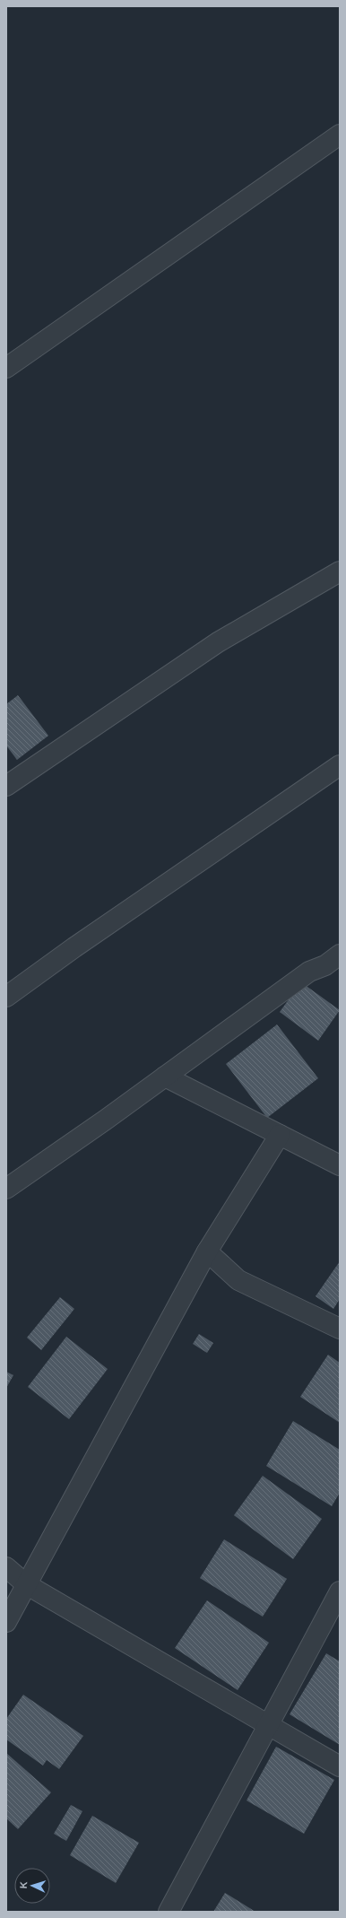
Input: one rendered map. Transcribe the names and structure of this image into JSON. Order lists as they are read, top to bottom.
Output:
{
  "north": "left"
}
